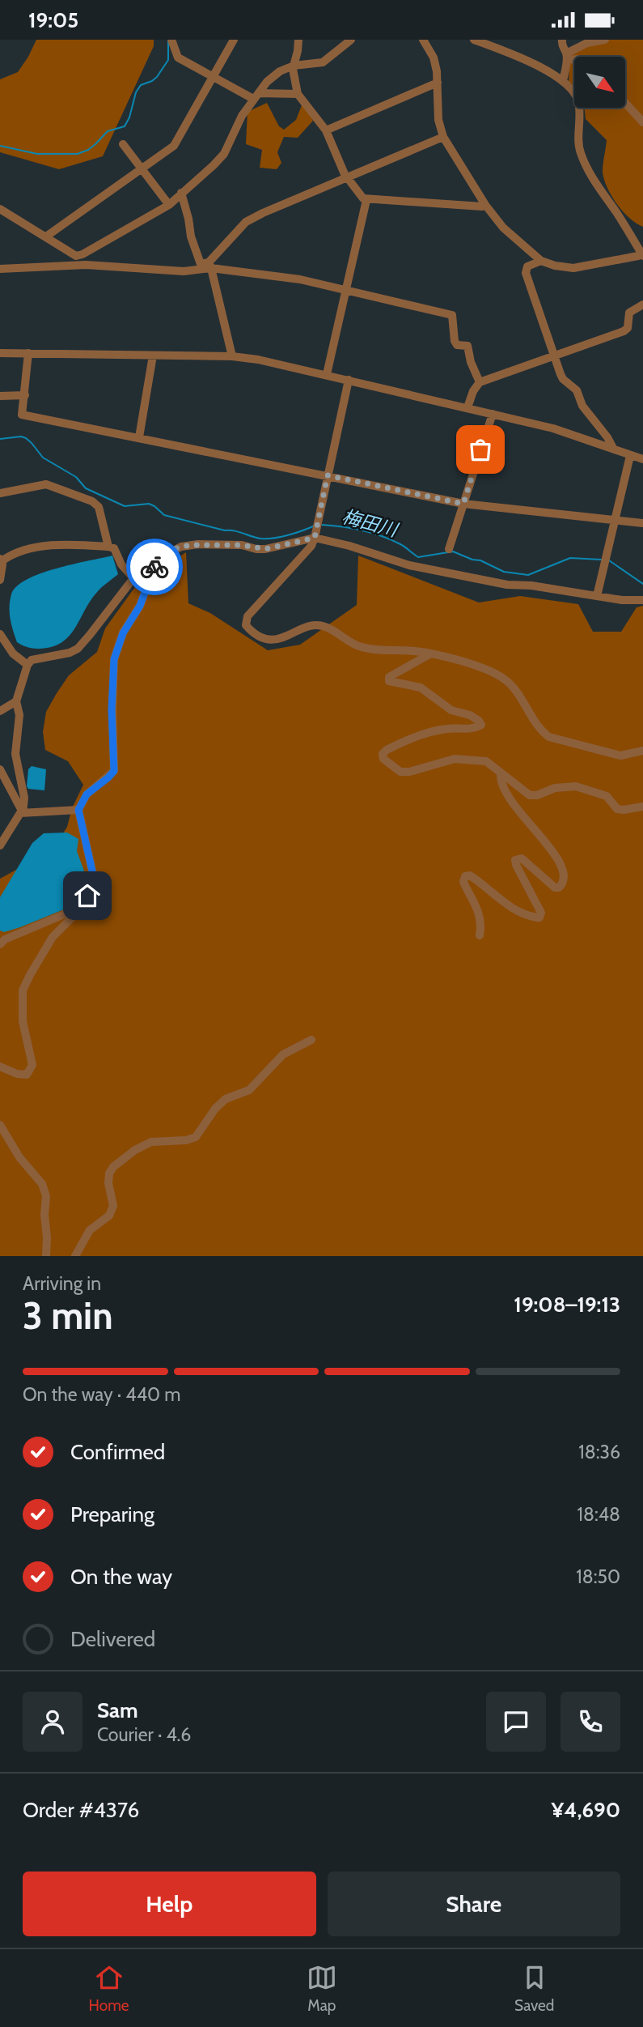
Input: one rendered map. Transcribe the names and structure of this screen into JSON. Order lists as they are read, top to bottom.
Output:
{
  "water": ["梅田川"],
  "north": "bottom right",
  "page": {
    "status": "19:05",
    "heading": ["3 min", "Arriving in", "19:08–19:13"],
    "panel": [
      "Sam",
      "Courier · 4.6",
      "Order #4376",
      "¥4,690"
    ],
    "bar": "On the way · 440 m",
    "list": [
      ["Confirmed", "18:36"],
      ["Preparing", "18:48"],
      ["On the way", "18:50"],
      "Delivered"
    ],
    "buttons": ["Help", "Share"],
    "tabs": ["Home", "Map", "Saved"]
  }
}
